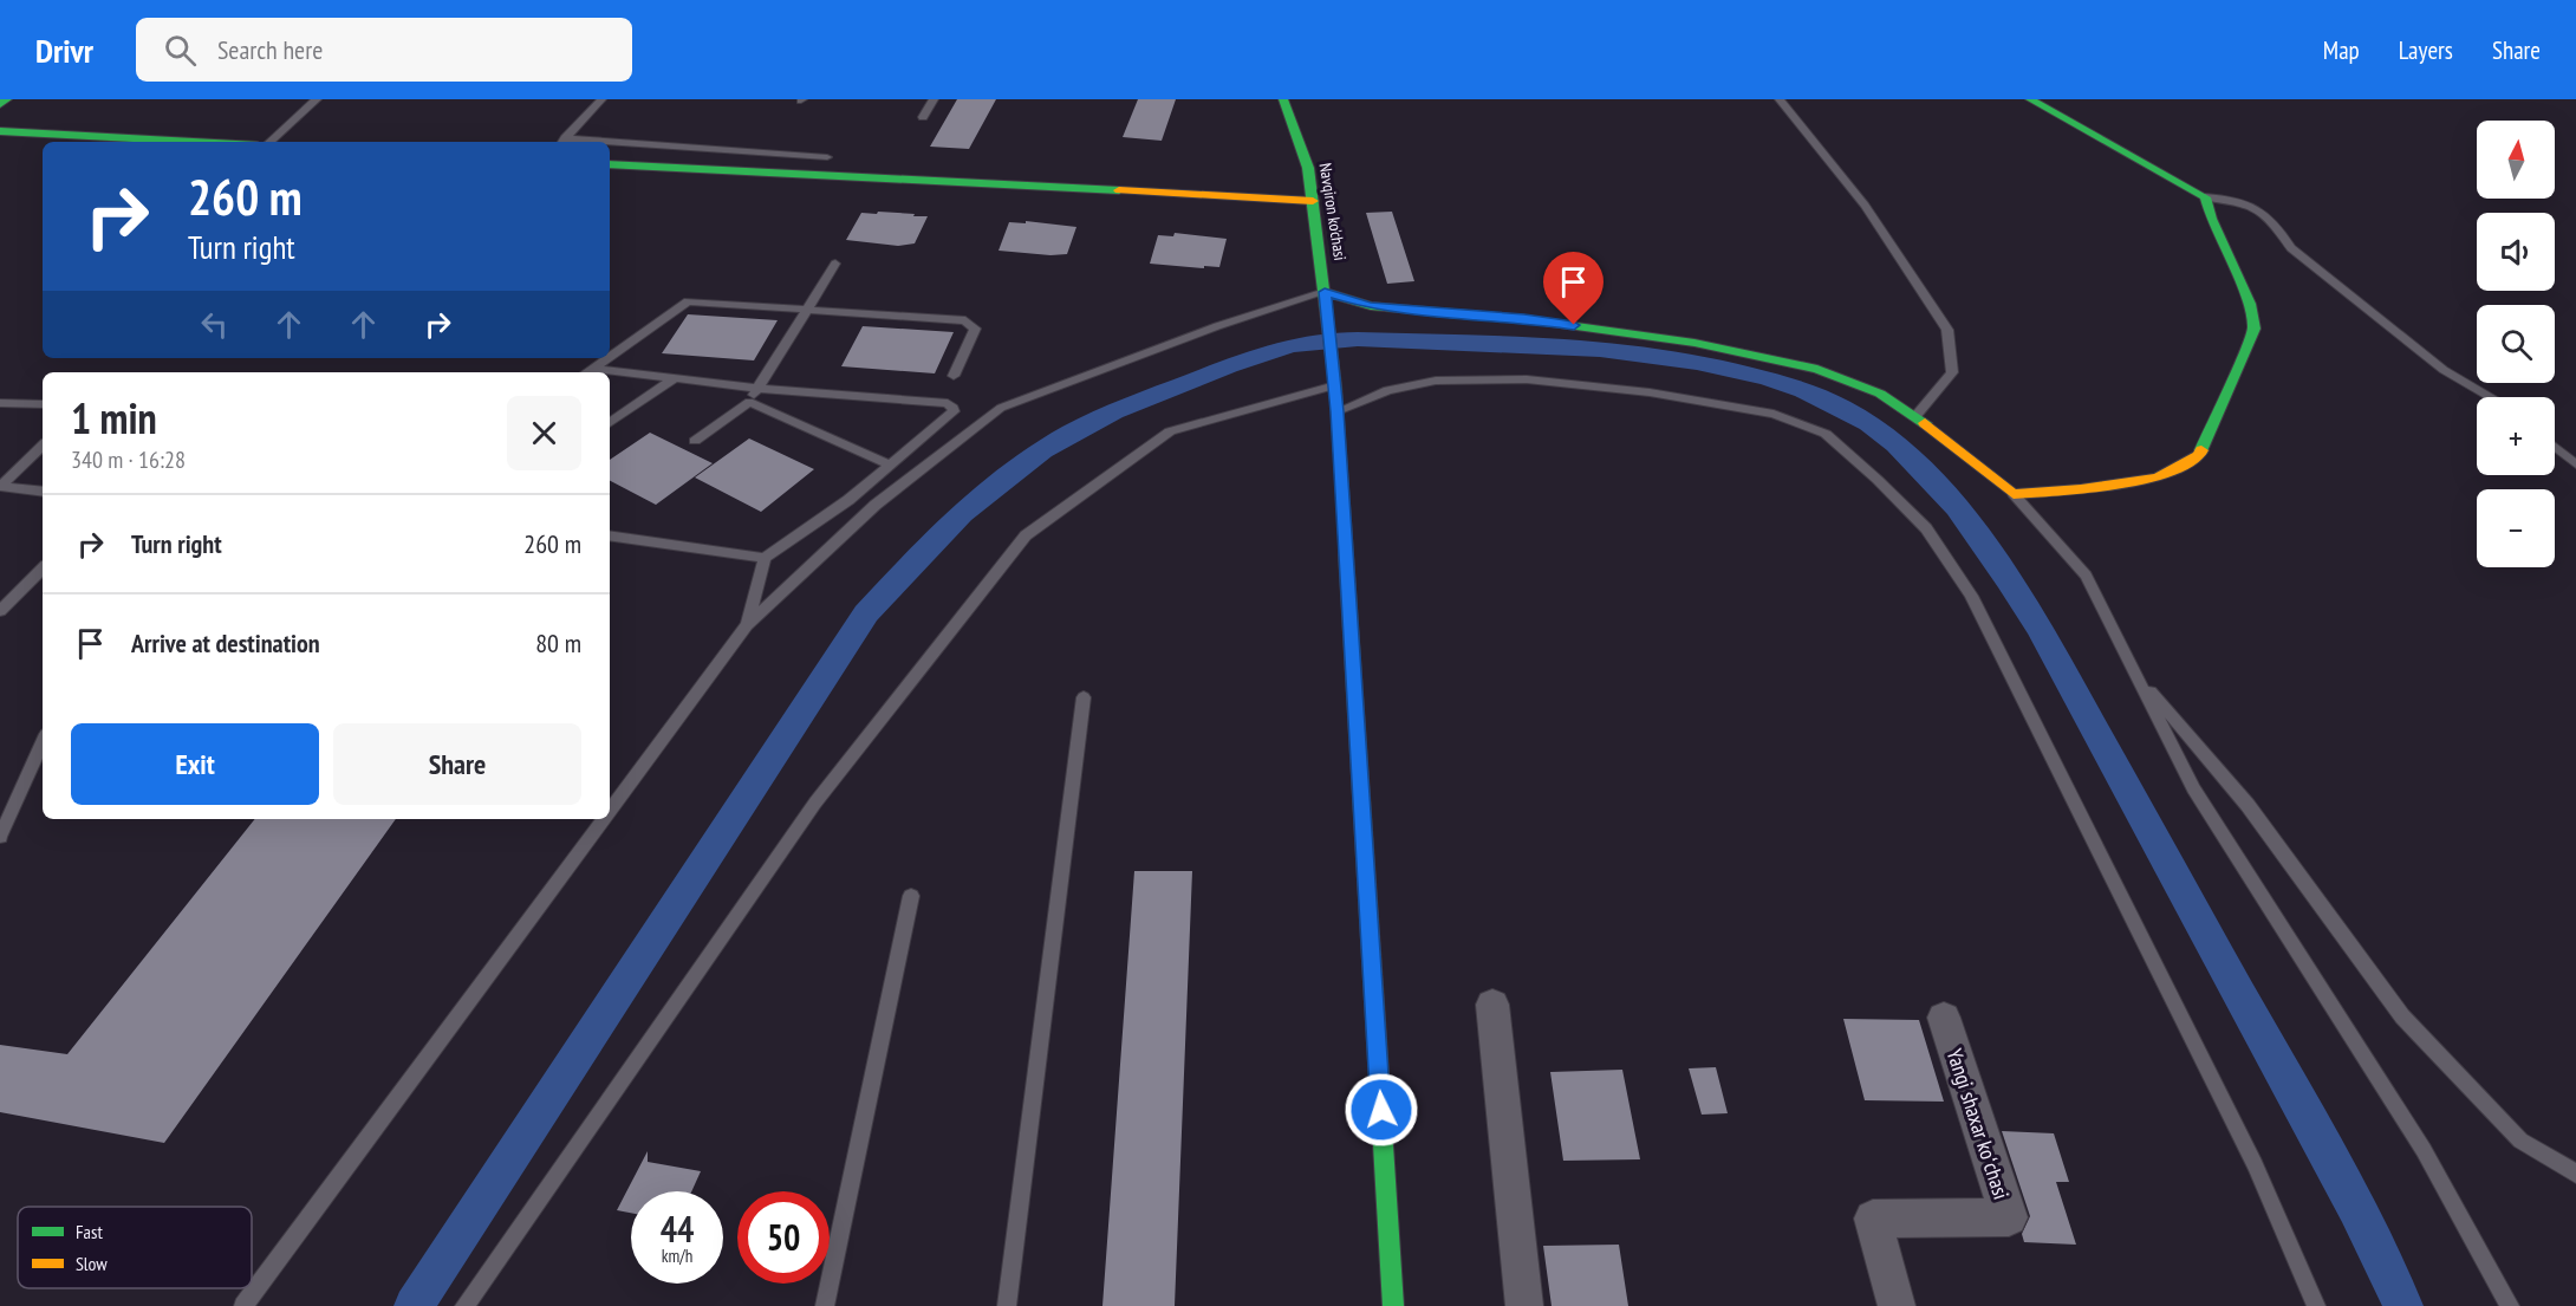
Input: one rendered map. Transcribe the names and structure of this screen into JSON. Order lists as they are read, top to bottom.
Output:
{
  "streets": {
    "street": ["Navqiron ko'chasi", "Yangi shaxar koʻchasi"]
  },
  "legend": ["Fast", "Slow"],
  "north": "top",
  "page": {
    "header": "Drivr",
    "search": "Search here",
    "nav": ["Map", "Layers", "Share"],
    "map_buttons": ["+", "−"],
    "turn": ["260 m", "Turn right"],
    "heading": ["1 min", "340 m · 16:28"],
    "list": [
      {
        "name": "Turn right",
        "value": "260 m"
      },
      {
        "name": "Arrive at destination",
        "value": "80 m"
      }
    ],
    "buttons": ["Exit", "Share"],
    "speed": "44 km/h",
    "limit": "50"
  }
}
